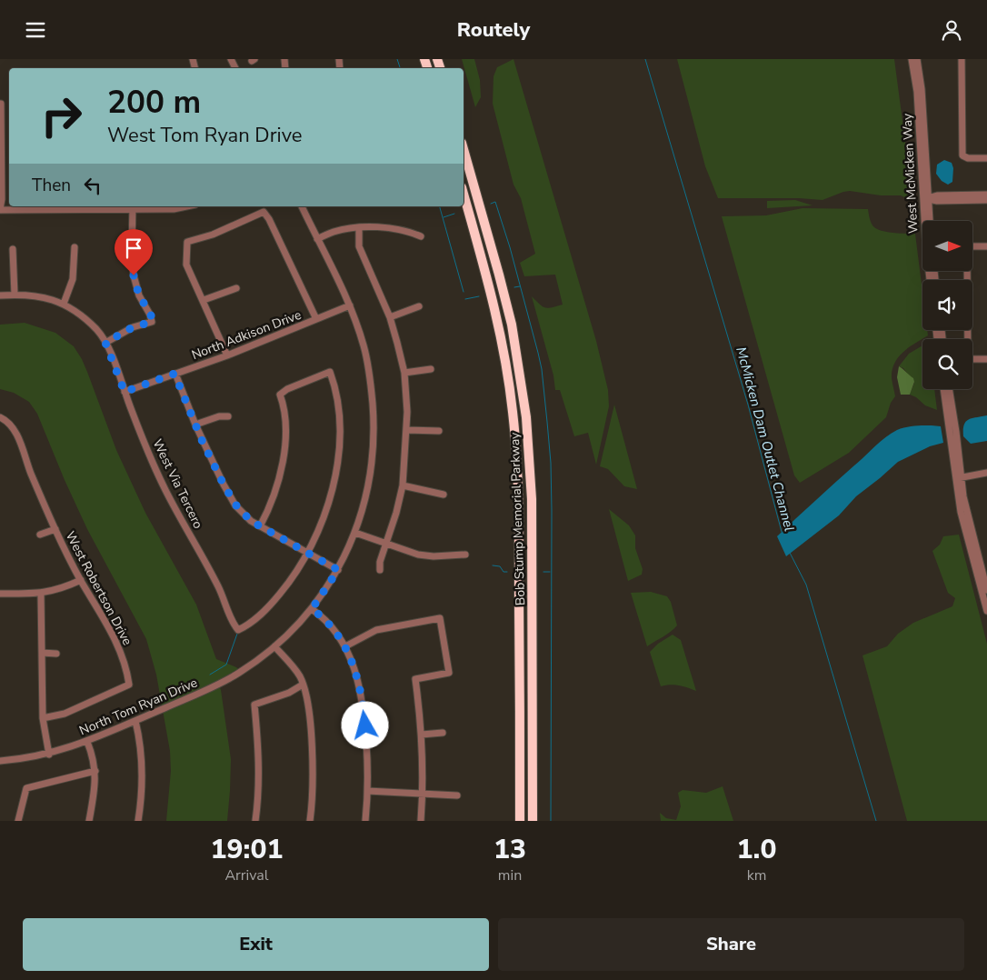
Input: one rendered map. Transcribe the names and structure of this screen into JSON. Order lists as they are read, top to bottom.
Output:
{
  "streets": {
    "highway": ["Bob Stump Memorial Parkway"],
    "street": [
      "West McMicken Way",
      "North Adkison Drive",
      "West Via Tercero",
      "West Robertson Drive",
      "North Tom Ryan Drive"
    ]
  },
  "crossings": [
    ["North Adkison Drive", "West Via Tercero"],
    ["North Adkison Drive", "North Tom Ryan Drive"]
  ],
  "water": ["McMicken Dam Outlet Channel"],
  "north": "right",
  "page": {
    "header": "Routely",
    "turn": ["200 m", "West Tom Ryan Drive"],
    "then": "Then",
    "eta": [
      "19:01",
      "Arrival",
      "13",
      "min",
      "1.0",
      "km"
    ],
    "buttons": ["Exit", "Share"]
  }
}
